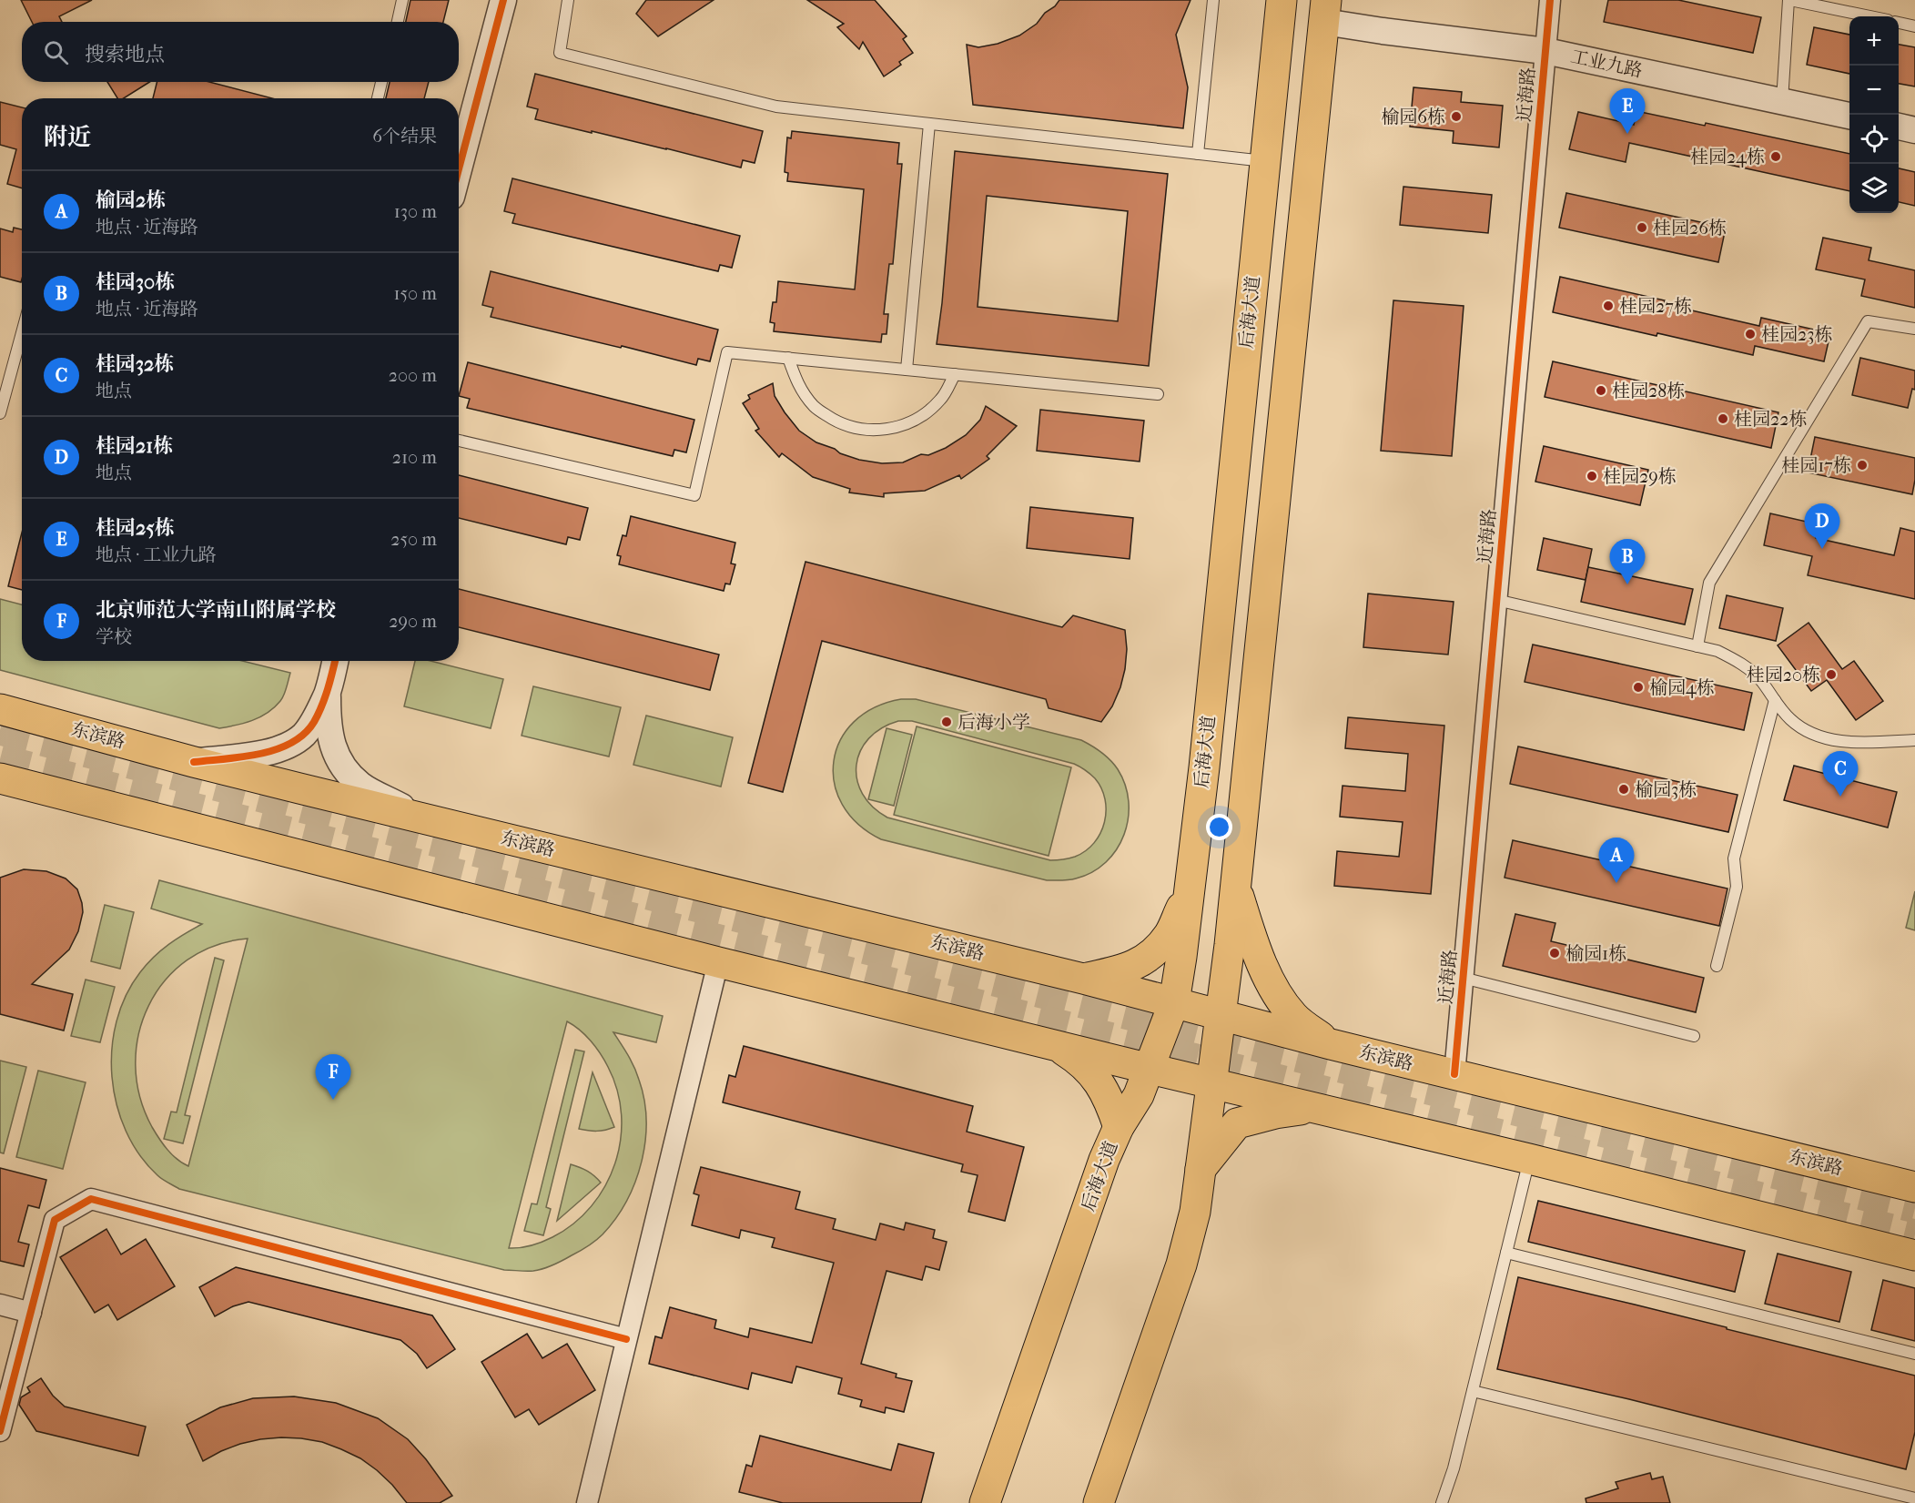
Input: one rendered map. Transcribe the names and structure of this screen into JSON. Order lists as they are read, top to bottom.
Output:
{
  "streets": {
    "main road": ["后海大道", "东滨路"],
    "street": ["工业九路", "近海路"]
  },
  "crossings": [
    ["工业九路", "近海路"],
    ["近海路", "东滨路"],
    ["后海大道", "东滨路"]
  ],
  "places": [
    "榆园6栋",
    "桂园24栋",
    "桂园26栋",
    "桂园27栋",
    "桂园23栋",
    "桂园28栋",
    "桂园22栋",
    "桂园17栋",
    "桂园29栋",
    "桂园20栋",
    "榆园4栋",
    "后海小学",
    "榆园3栋",
    "榆园1栋"
  ],
  "page": {
    "map_buttons": ["+", "−"],
    "search": "搜索地点",
    "pins": [
      "E",
      "D",
      "B",
      "C",
      "A",
      "F"
    ],
    "heading": ["附近", "6个结果"],
    "list": [
      {
        "mark": "A",
        "name": "榆园2栋",
        "note": "地点 · 近海路",
        "value": "130 m"
      },
      {
        "mark": "B",
        "name": "桂园30栋",
        "note": "地点 · 近海路",
        "value": "150 m"
      },
      {
        "mark": "C",
        "name": "桂园32栋",
        "note": "地点",
        "value": "200 m"
      },
      {
        "mark": "D",
        "name": "桂园21栋",
        "note": "地点",
        "value": "210 m"
      },
      {
        "mark": "E",
        "name": "桂园25栋",
        "note": "地点 · 工业九路",
        "value": "250 m"
      },
      {
        "mark": "F",
        "name": "北京师范大学南山附属学校",
        "note": "学校",
        "value": "290 m"
      }
    ]
  }
}
